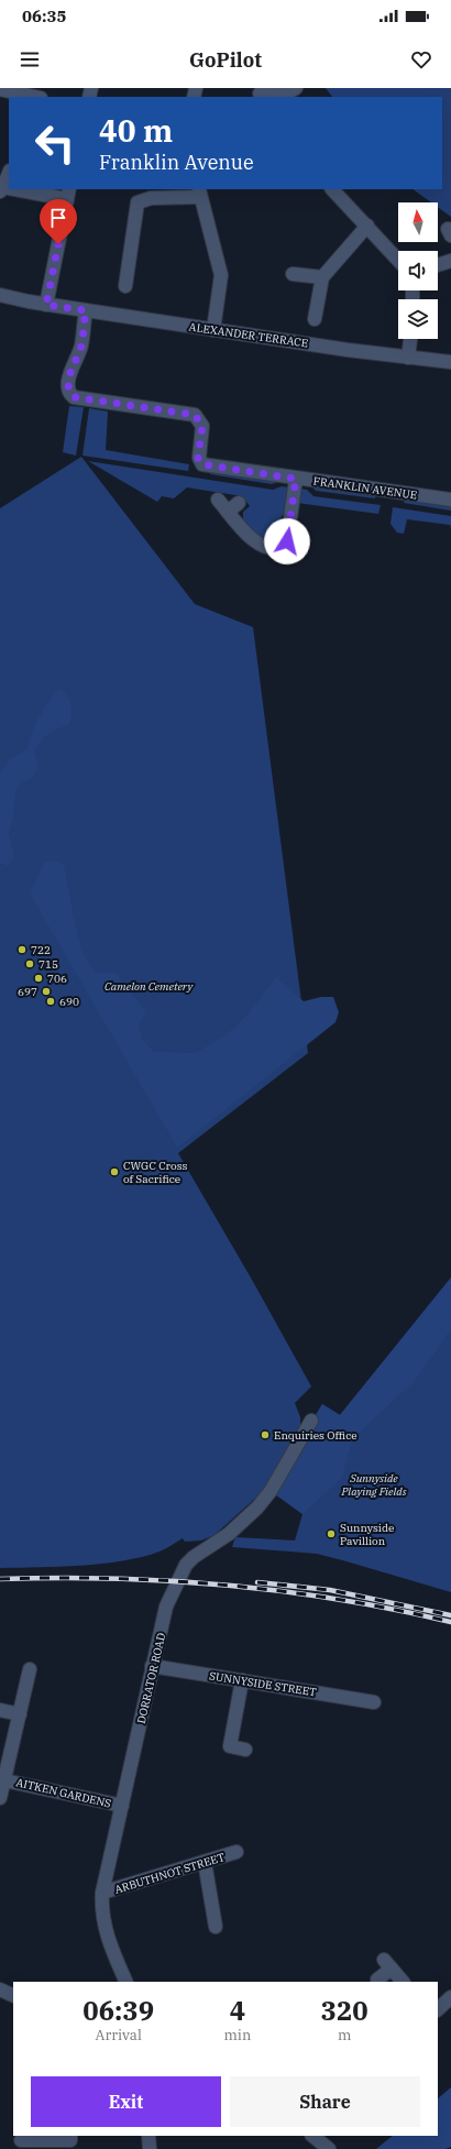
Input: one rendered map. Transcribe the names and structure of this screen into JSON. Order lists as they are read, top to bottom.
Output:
{
  "streets": {
    "street": [
      "ALEXANDER TERRACE",
      "FRANKLIN AVENUE",
      "DORRATOR ROAD",
      "SUNNYSIDE STREET",
      "AITKEN GARDENS",
      "ARBUTHNOT STREET"
    ]
  },
  "crossings": [
    ["ALEXANDER TERRACE", "FRANKLIN AVENUE"],
    ["DORRATOR ROAD", "SUNNYSIDE STREET"],
    ["DORRATOR ROAD", "AITKEN GARDENS"],
    ["DORRATOR ROAD", "ARBUTHNOT STREET"]
  ],
  "parks": ["Camelon Cemetery", "Sunnyside Playing Fields"],
  "places": [
    "722",
    "715",
    "706",
    "697",
    "690",
    "CWGC Cross of Sacrifice",
    "Enquiries Office",
    "Sunnyside Pavillion"
  ],
  "north": "top",
  "page": {
    "status": "06:35",
    "header": "GoPilot",
    "turn": ["40 m", "Franklin Avenue"],
    "eta": [
      "06:39",
      "Arrival",
      "4",
      "min",
      "320",
      "m"
    ],
    "buttons": ["Exit", "Share"]
  }
}
